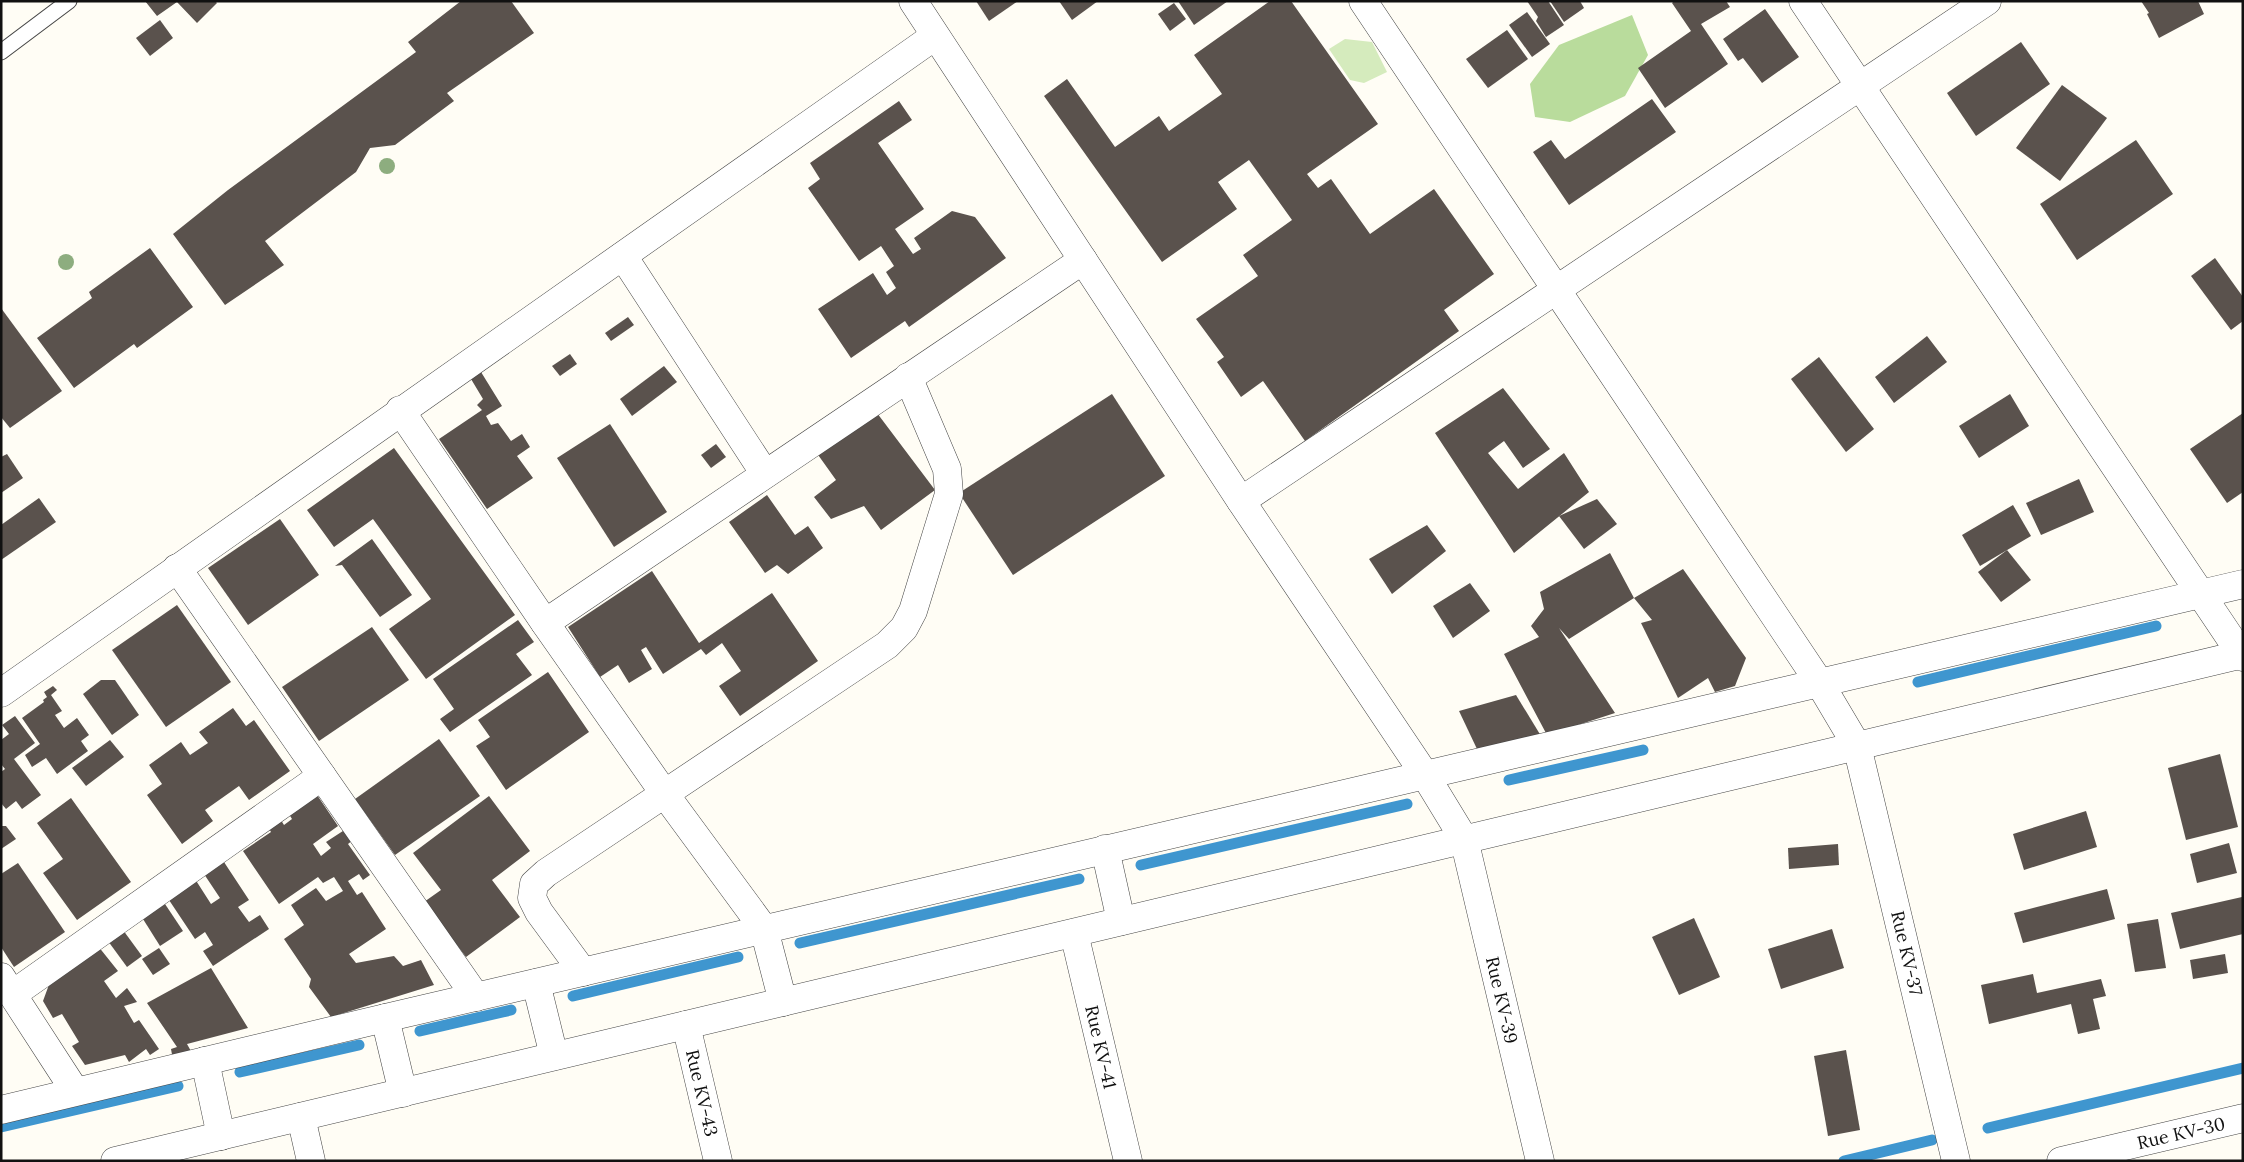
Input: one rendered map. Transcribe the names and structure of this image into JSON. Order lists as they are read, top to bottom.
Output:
{
  "streets": {
    "street": [
      "Rue KV-37",
      "Rue KV-39",
      "Rue KV-41",
      "Rue KV-43",
      "Rue KV-30"
    ]
  }
}
